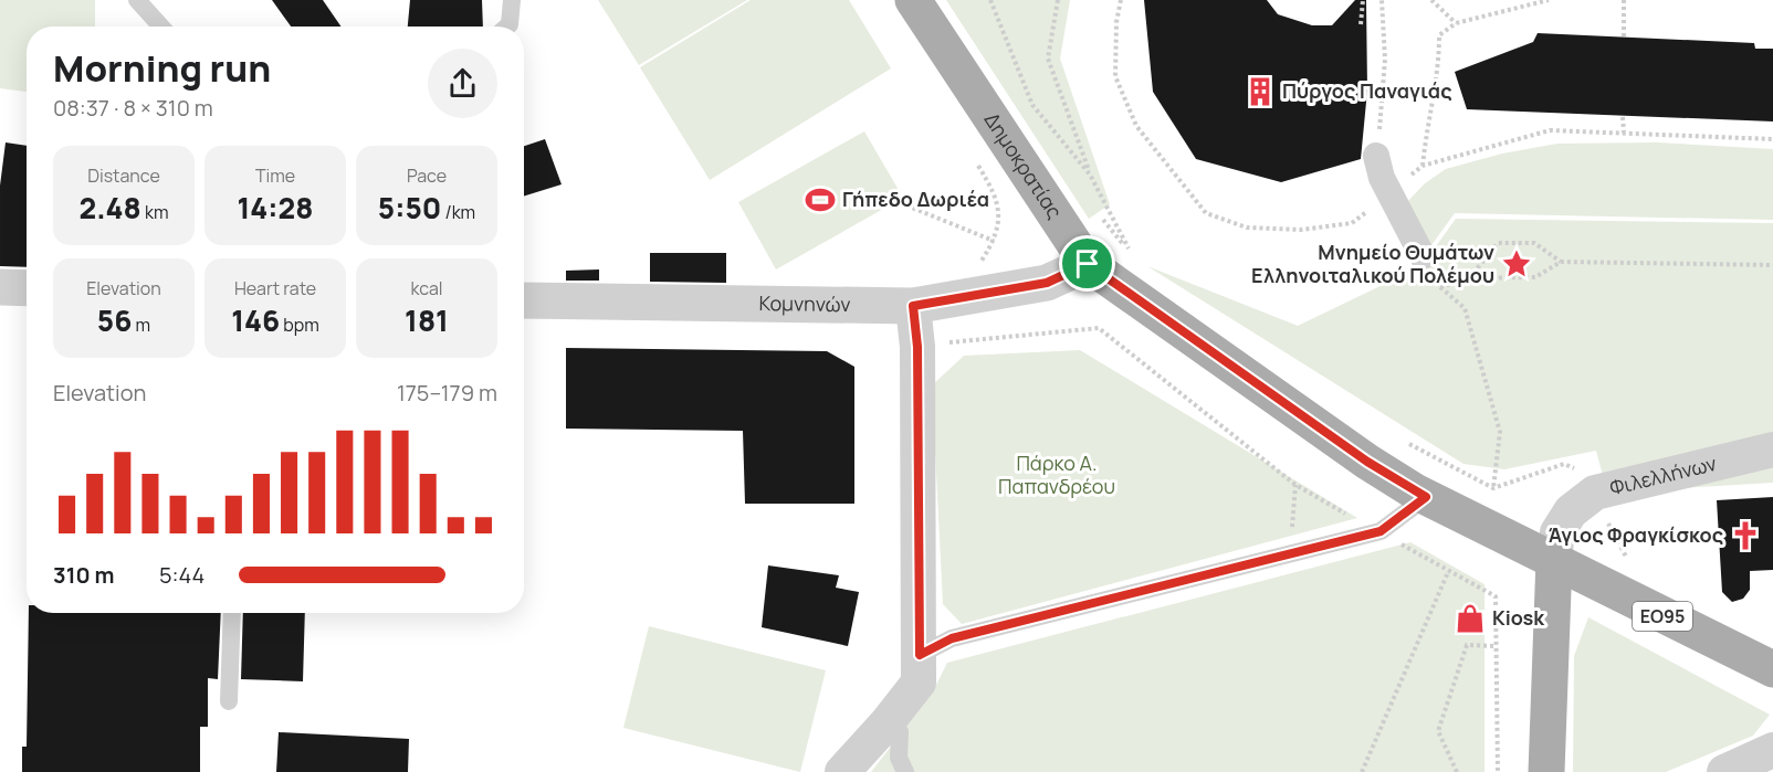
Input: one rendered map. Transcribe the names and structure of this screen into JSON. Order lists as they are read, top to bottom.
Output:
{
  "streets": {
    "main road": ["Δημοκρατίας", "ΕΟ95"],
    "street": ["Κομνηνών", "Φιλελλήνων"]
  },
  "crossings": [
    ["Δημοκρατίας", "Κομνηνών"],
    ["Δημοκρατίας", "Φιλελλήνων"]
  ],
  "parks": ["Πάρκο Α. Παπανδρέου"],
  "places": {
    "building": ["Πύργος Παναγιάς"],
    "sports": ["Γήπεδο Δωριέα"],
    "place": ["Μνημείο Θυμάτων Ελληνοιταλικού Πολέμου"],
    "church": ["Άγιος Φραγκίσκος"],
    "shop": ["Kiosk"]
  },
  "page": {
    "heading": ["Morning run", "08:37 · 8 × 310 m"],
    "stats": [
      ["Distance", "2.48 km"],
      ["Time", "14:28"],
      ["Pace", "5:50 /km"],
      ["Elevation", "56 m"],
      ["Heart rate", "146 bpm"],
      ["kcal", "181"]
    ],
    "chart": ["Elevation", "175–179 m"],
    "list": [
      {
        "name": "310 m",
        "note": "5:44"
      }
    ]
  }
}
